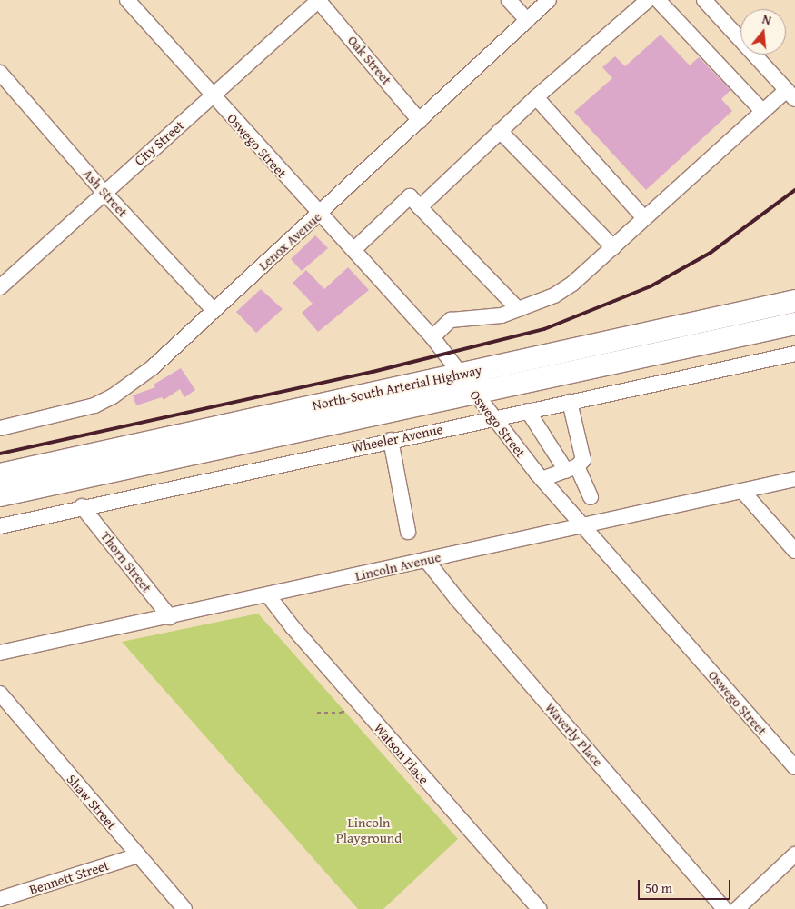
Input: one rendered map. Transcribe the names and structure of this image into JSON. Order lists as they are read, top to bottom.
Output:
{
  "streets": {
    "highway": ["North-South Arterial Highway"],
    "street": [
      "Oak Street",
      "City Street",
      "Oswego Street",
      "Ash Street",
      "Lenox Avenue",
      "Wheeler Avenue",
      "Thorn Street",
      "Lincoln Avenue",
      "Waverly Place",
      "Watson Place",
      "Shaw Street",
      "Bennett Street"
    ]
  },
  "crossings": [
    ["Oak Street", "City Street"],
    ["Oak Street", "Lenox Avenue"],
    ["City Street", "Oswego Street"],
    ["City Street", "Ash Street"],
    ["Oswego Street", "Lenox Avenue"],
    ["Oswego Street", "North-South Arterial Highway"],
    ["Oswego Street", "Wheeler Avenue"],
    ["Oswego Street", "Lincoln Avenue"],
    ["Ash Street", "Lenox Avenue"],
    ["Wheeler Avenue", "Thorn Street"],
    ["Thorn Street", "Lincoln Avenue"],
    ["Lincoln Avenue", "Waverly Place"],
    ["Lincoln Avenue", "Watson Place"],
    ["Shaw Street", "Bennett Street"]
  ],
  "parks": ["Lincoln Playground"],
  "scale_bar": "50 m",
  "north": "top"
}
